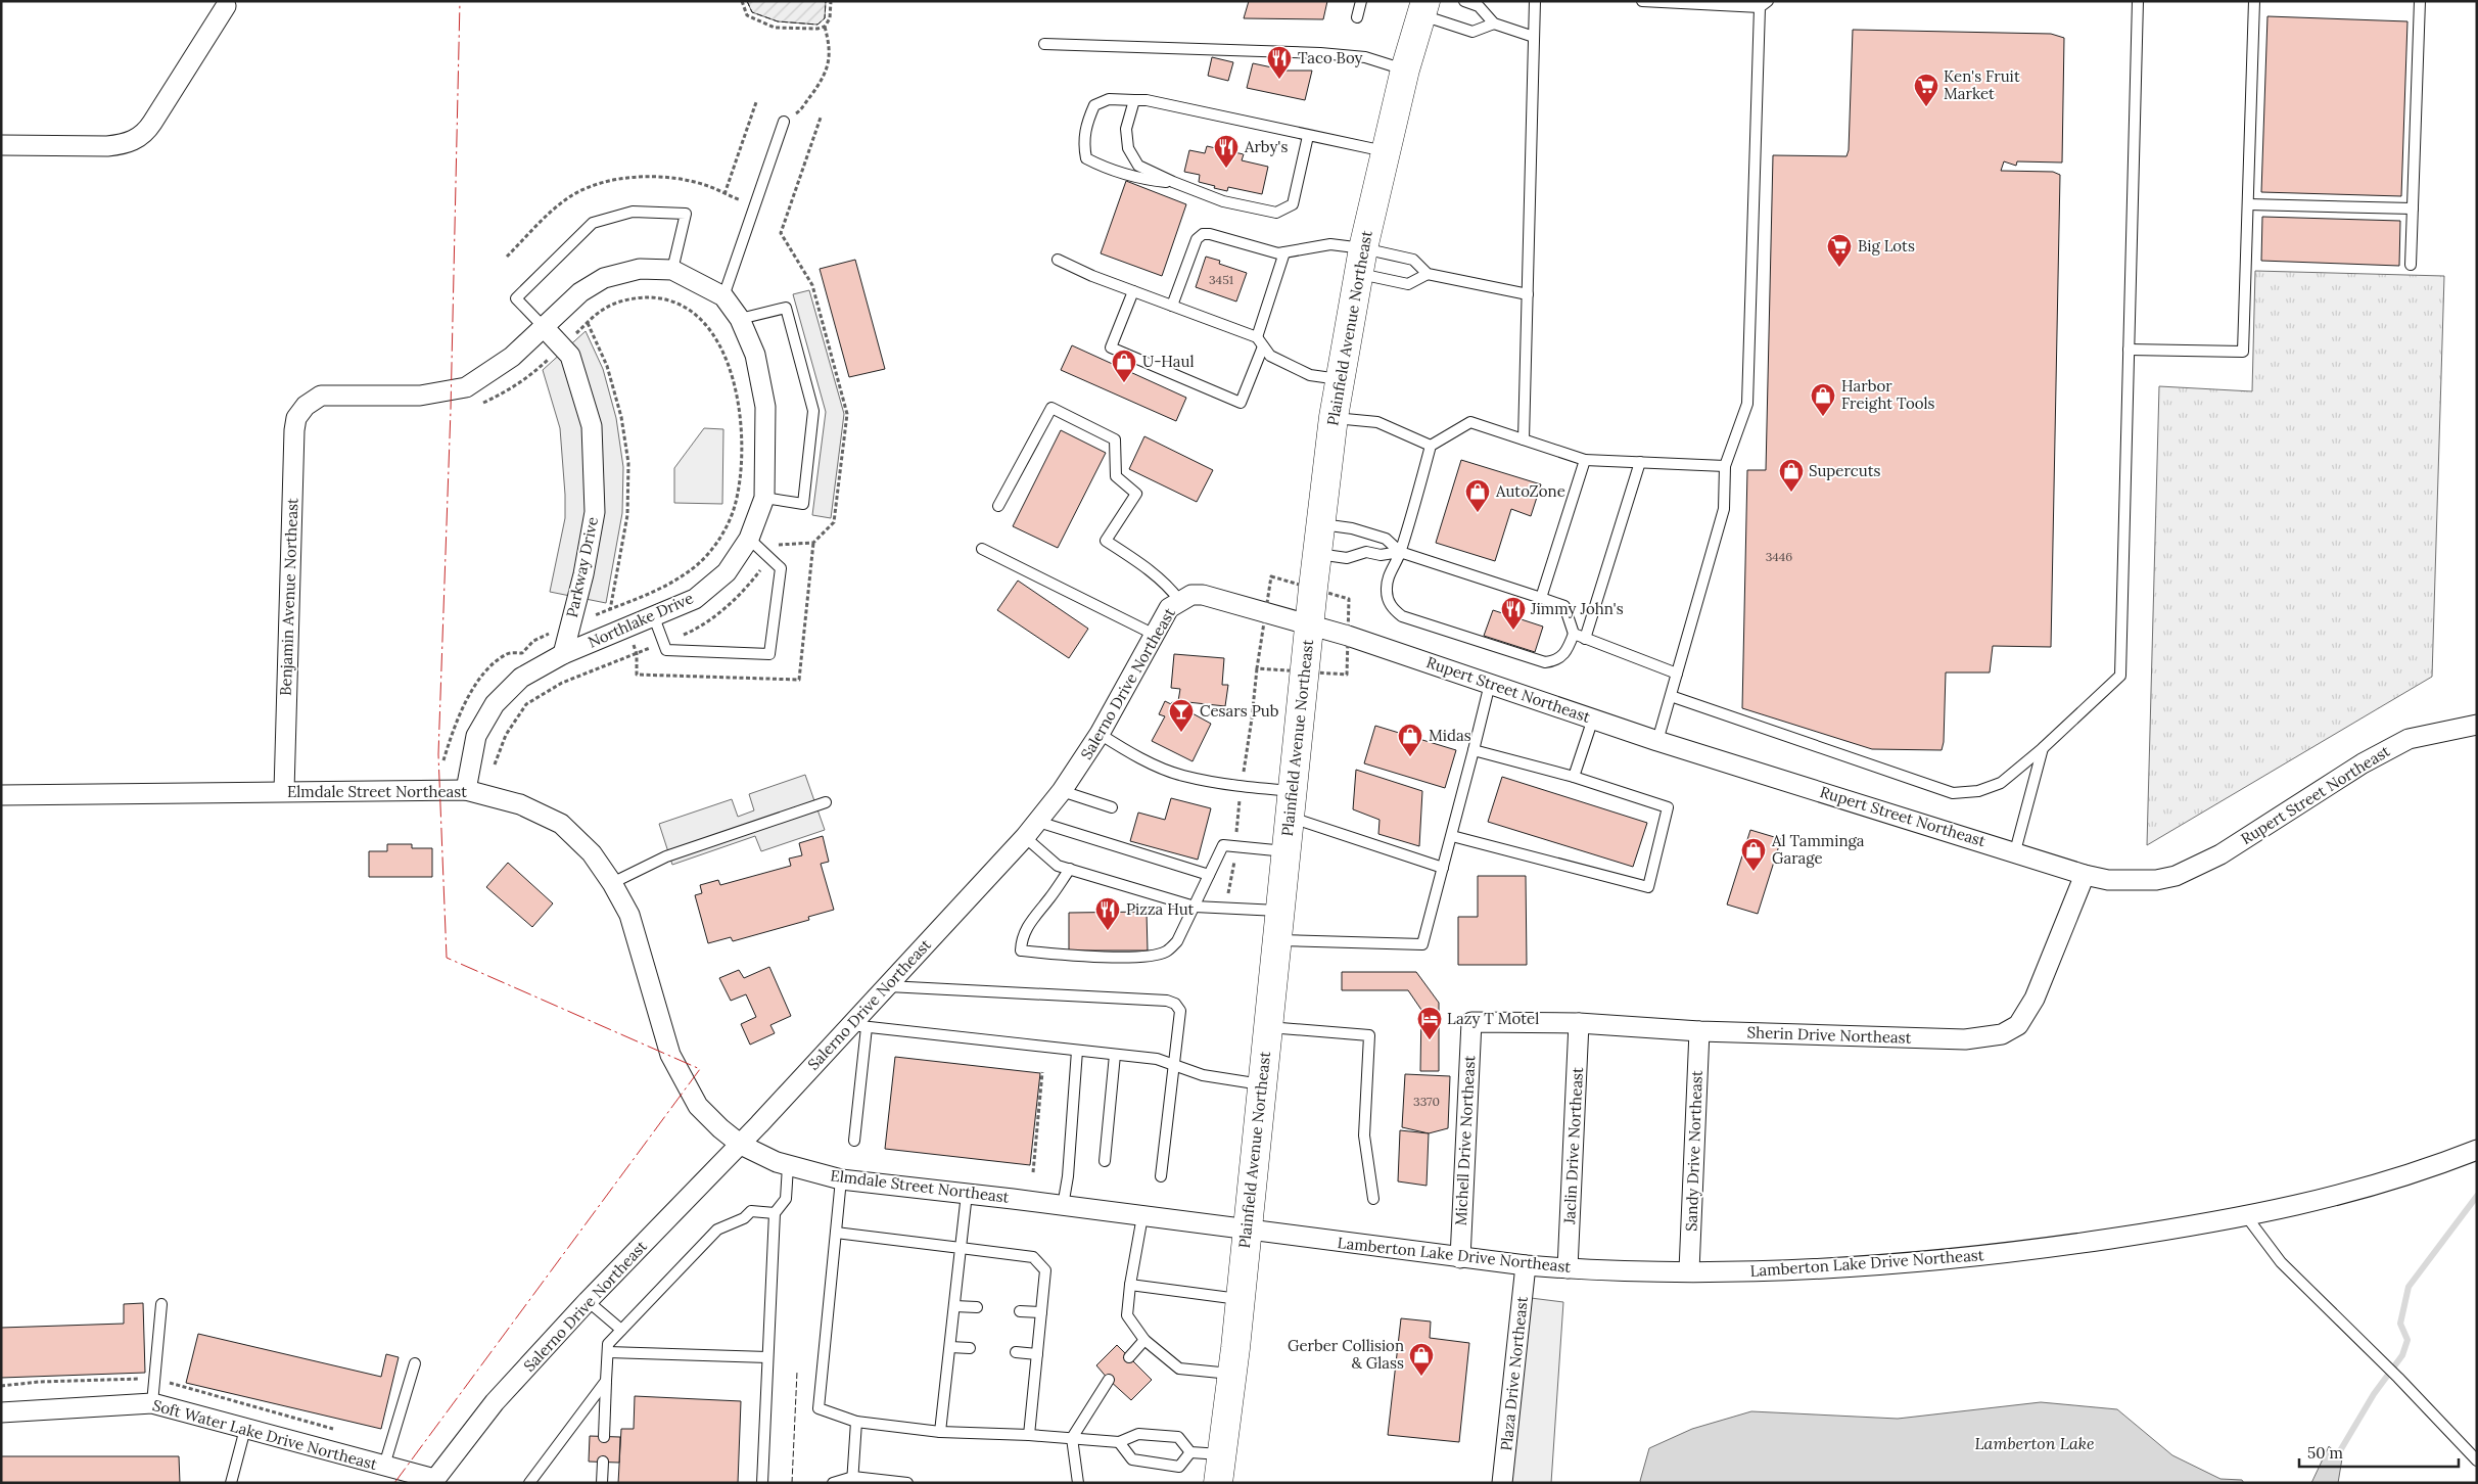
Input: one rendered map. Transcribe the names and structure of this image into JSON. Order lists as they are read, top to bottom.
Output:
{
  "streets": {
    "main road": ["Plainfield Avenue Northeast"],
    "street": [
      "Parkway Drive",
      "Benjamin Avenue Northeast",
      "Northlake Drive",
      "Salerno Drive Northeast",
      "Rupert Street Northeast",
      "Elmdale Street Northeast",
      "Sherin Drive Northeast",
      "Michell Drive Northeast",
      "Jaclin Drive Northeast",
      "Sandy Drive Northeast",
      "Lamberton Lake Drive Northeast",
      "Plaza Drive Northeast",
      "Soft Water Lake Drive Northeast"
    ]
  },
  "crossings": [
    ["Plainfield Avenue Northeast", "Salerno Drive Northeast"],
    ["Plainfield Avenue Northeast", "Rupert Street Northeast"],
    ["Plainfield Avenue Northeast", "Elmdale Street Northeast"],
    ["Plainfield Avenue Northeast", "Lamberton Lake Drive Northeast"],
    ["Parkway Drive", "Benjamin Avenue Northeast"],
    ["Parkway Drive", "Northlake Drive"],
    ["Benjamin Avenue Northeast", "Northlake Drive"],
    ["Benjamin Avenue Northeast", "Elmdale Street Northeast"],
    ["Northlake Drive", "Elmdale Street Northeast"],
    ["Salerno Drive Northeast", "Rupert Street Northeast"],
    ["Salerno Drive Northeast", "Elmdale Street Northeast"],
    ["Salerno Drive Northeast", "Soft Water Lake Drive Northeast"],
    ["Rupert Street Northeast", "Sherin Drive Northeast"],
    ["Elmdale Street Northeast", "Lamberton Lake Drive Northeast"],
    ["Sherin Drive Northeast", "Michell Drive Northeast"],
    ["Sherin Drive Northeast", "Jaclin Drive Northeast"],
    ["Sherin Drive Northeast", "Sandy Drive Northeast"],
    ["Michell Drive Northeast", "Lamberton Lake Drive Northeast"],
    ["Jaclin Drive Northeast", "Lamberton Lake Drive Northeast"],
    ["Sandy Drive Northeast", "Lamberton Lake Drive Northeast"],
    ["Lamberton Lake Drive Northeast", "Plaza Drive Northeast"]
  ],
  "water": ["Lamberton Lake"],
  "places": {
    "restaurant": [
      "Taco Boy",
      "Arby's",
      "Jimmy John's",
      "Pizza Hut"
    ],
    "supermarket": ["Ken's Fruit Market", "Big Lots"],
    "shop": [
      "U-Haul",
      "Harbor Freight Tools",
      "Supercuts",
      "AutoZone",
      "Midas",
      "Al Tamminga Garage",
      "Gerber Collision & Glass"
    ],
    "bar": ["Cesars Pub"],
    "hotel": ["Lazy T Motel"]
  },
  "house_numbers": ["3451", "3446", "3370"],
  "scale_bar": "50 m"
}
